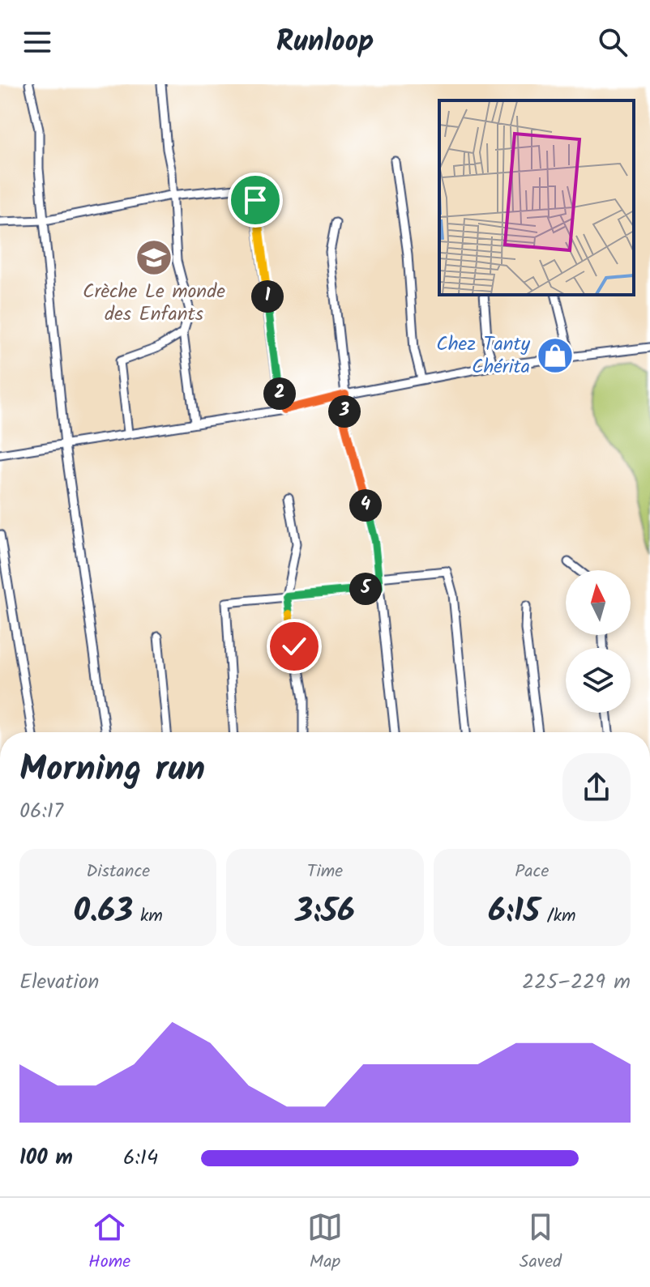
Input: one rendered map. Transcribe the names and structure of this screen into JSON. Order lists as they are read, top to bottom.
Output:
{
  "places": {
    "school or university": ["Crèche Le monde des Enfants"],
    "shop": ["Chez Tanty Chérita"]
  },
  "north": "top",
  "page": {
    "header": "Runloop",
    "pins": [
      "1",
      "2",
      "3",
      "4",
      "5"
    ],
    "heading": ["Morning run", "06:17"],
    "stats": [
      ["Distance", "0.63 km"],
      ["Time", "3:56"],
      ["Pace", "6:15 /km"]
    ],
    "chart": ["Elevation", "225–229 m"],
    "list": [
      {
        "name": "100 m",
        "note": "6:14"
      }
    ],
    "tabs": ["Home", "Map", "Saved"]
  }
}
